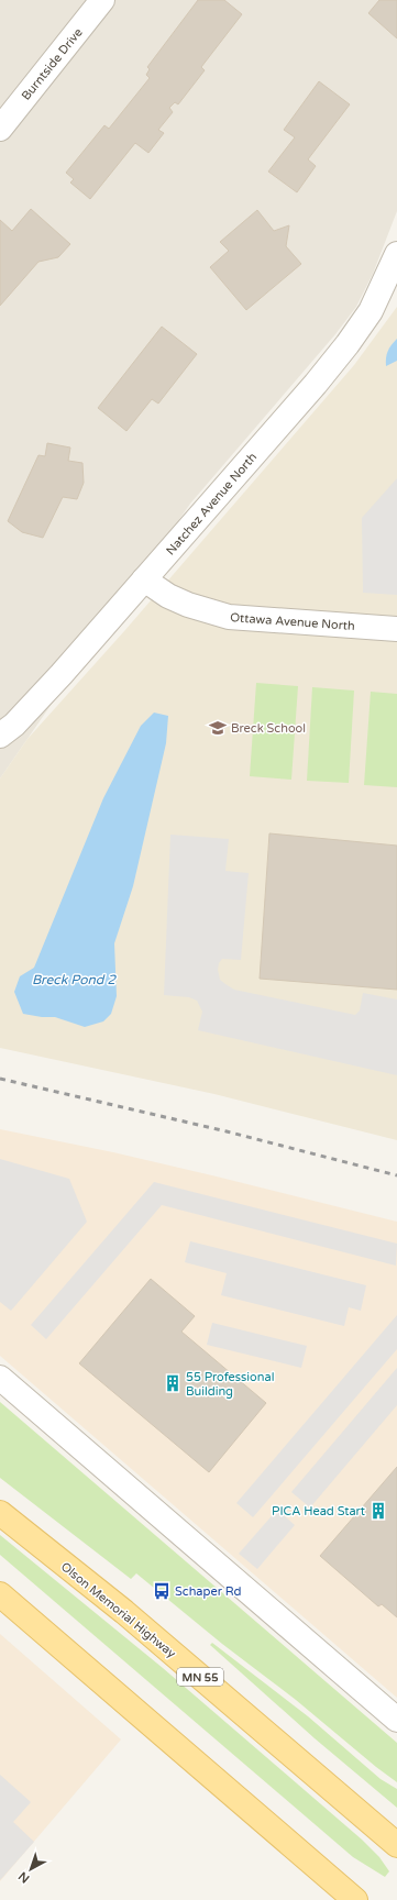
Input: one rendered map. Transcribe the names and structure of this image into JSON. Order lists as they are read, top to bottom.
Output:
{
  "streets": {
    "main road": ["Olson Memorial Highway", "MN 55"],
    "street": ["Burntside Drive", "Natchez Avenue North", "Ottawa Avenue North"]
  },
  "crossings": [
    ["Natchez Avenue North", "Ottawa Avenue North"]
  ],
  "water": ["Breck Pond 2"],
  "places": {
    "school or university": ["Breck School"],
    "building": ["55 Professional Building", "PICA Head Start"],
    "bus stop": ["Schaper Rd"]
  },
  "north": "bottom left"
}
